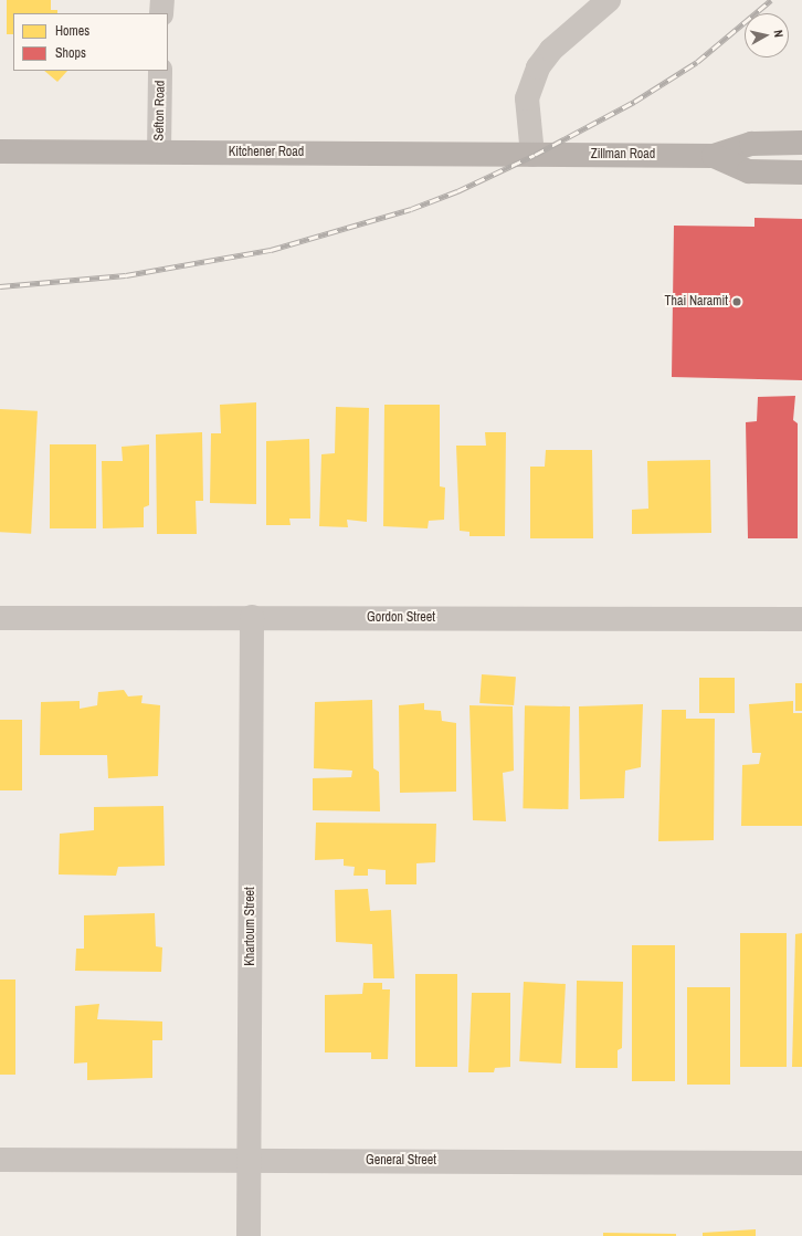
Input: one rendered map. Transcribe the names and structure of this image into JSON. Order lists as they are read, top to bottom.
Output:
{
  "streets": {
    "main road": ["Kitchener Road", "Zillman Road"],
    "street": [
      "Sefton Road",
      "Gordon Street",
      "Khartoum Street",
      "General Street"
    ]
  },
  "crossings": [
    ["Sefton Road", "Kitchener Road"],
    ["Kitchener Road", "Zillman Road"],
    ["Gordon Street", "Khartoum Street"],
    ["Khartoum Street", "General Street"]
  ],
  "places": ["Thai Naramit"],
  "legend": ["Homes", "Shops"],
  "north": "right"
}
